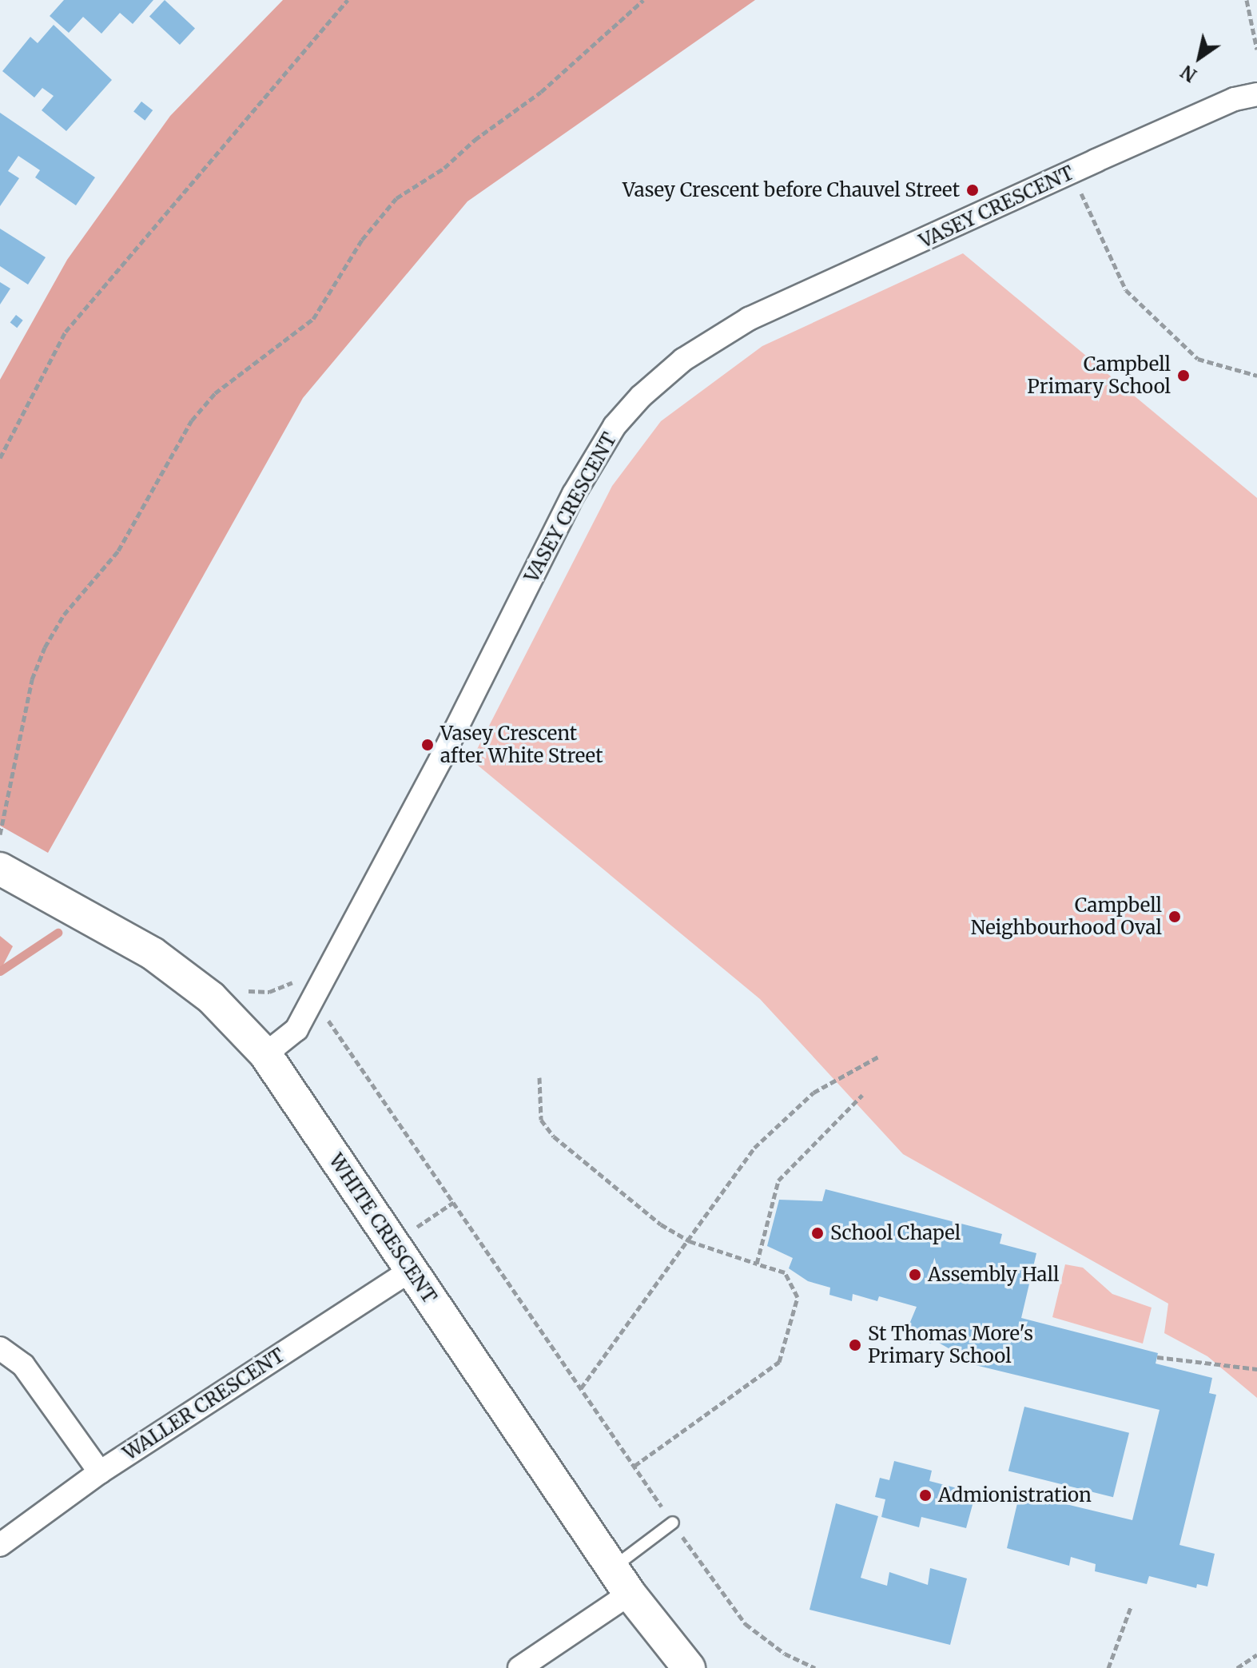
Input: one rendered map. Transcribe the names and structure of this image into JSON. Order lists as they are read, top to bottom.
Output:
{
  "streets": {
    "street": ["VASEY CRESCENT", "WHITE CRESCENT", "WALLER CRESCENT"]
  },
  "crossings": [
    ["VASEY CRESCENT", "WHITE CRESCENT"],
    ["WHITE CRESCENT", "WALLER CRESCENT"]
  ],
  "places": [
    "Vasey Crescent before Chauvel Street",
    "Campbell Primary School",
    "Vasey Crescent after White Street",
    "Campbell Neighbourhood Oval",
    "School Chapel",
    "Assembly Hall",
    "St Thomas More's Primary School",
    "Admionistration"
  ],
  "north": "bottom left"
}
